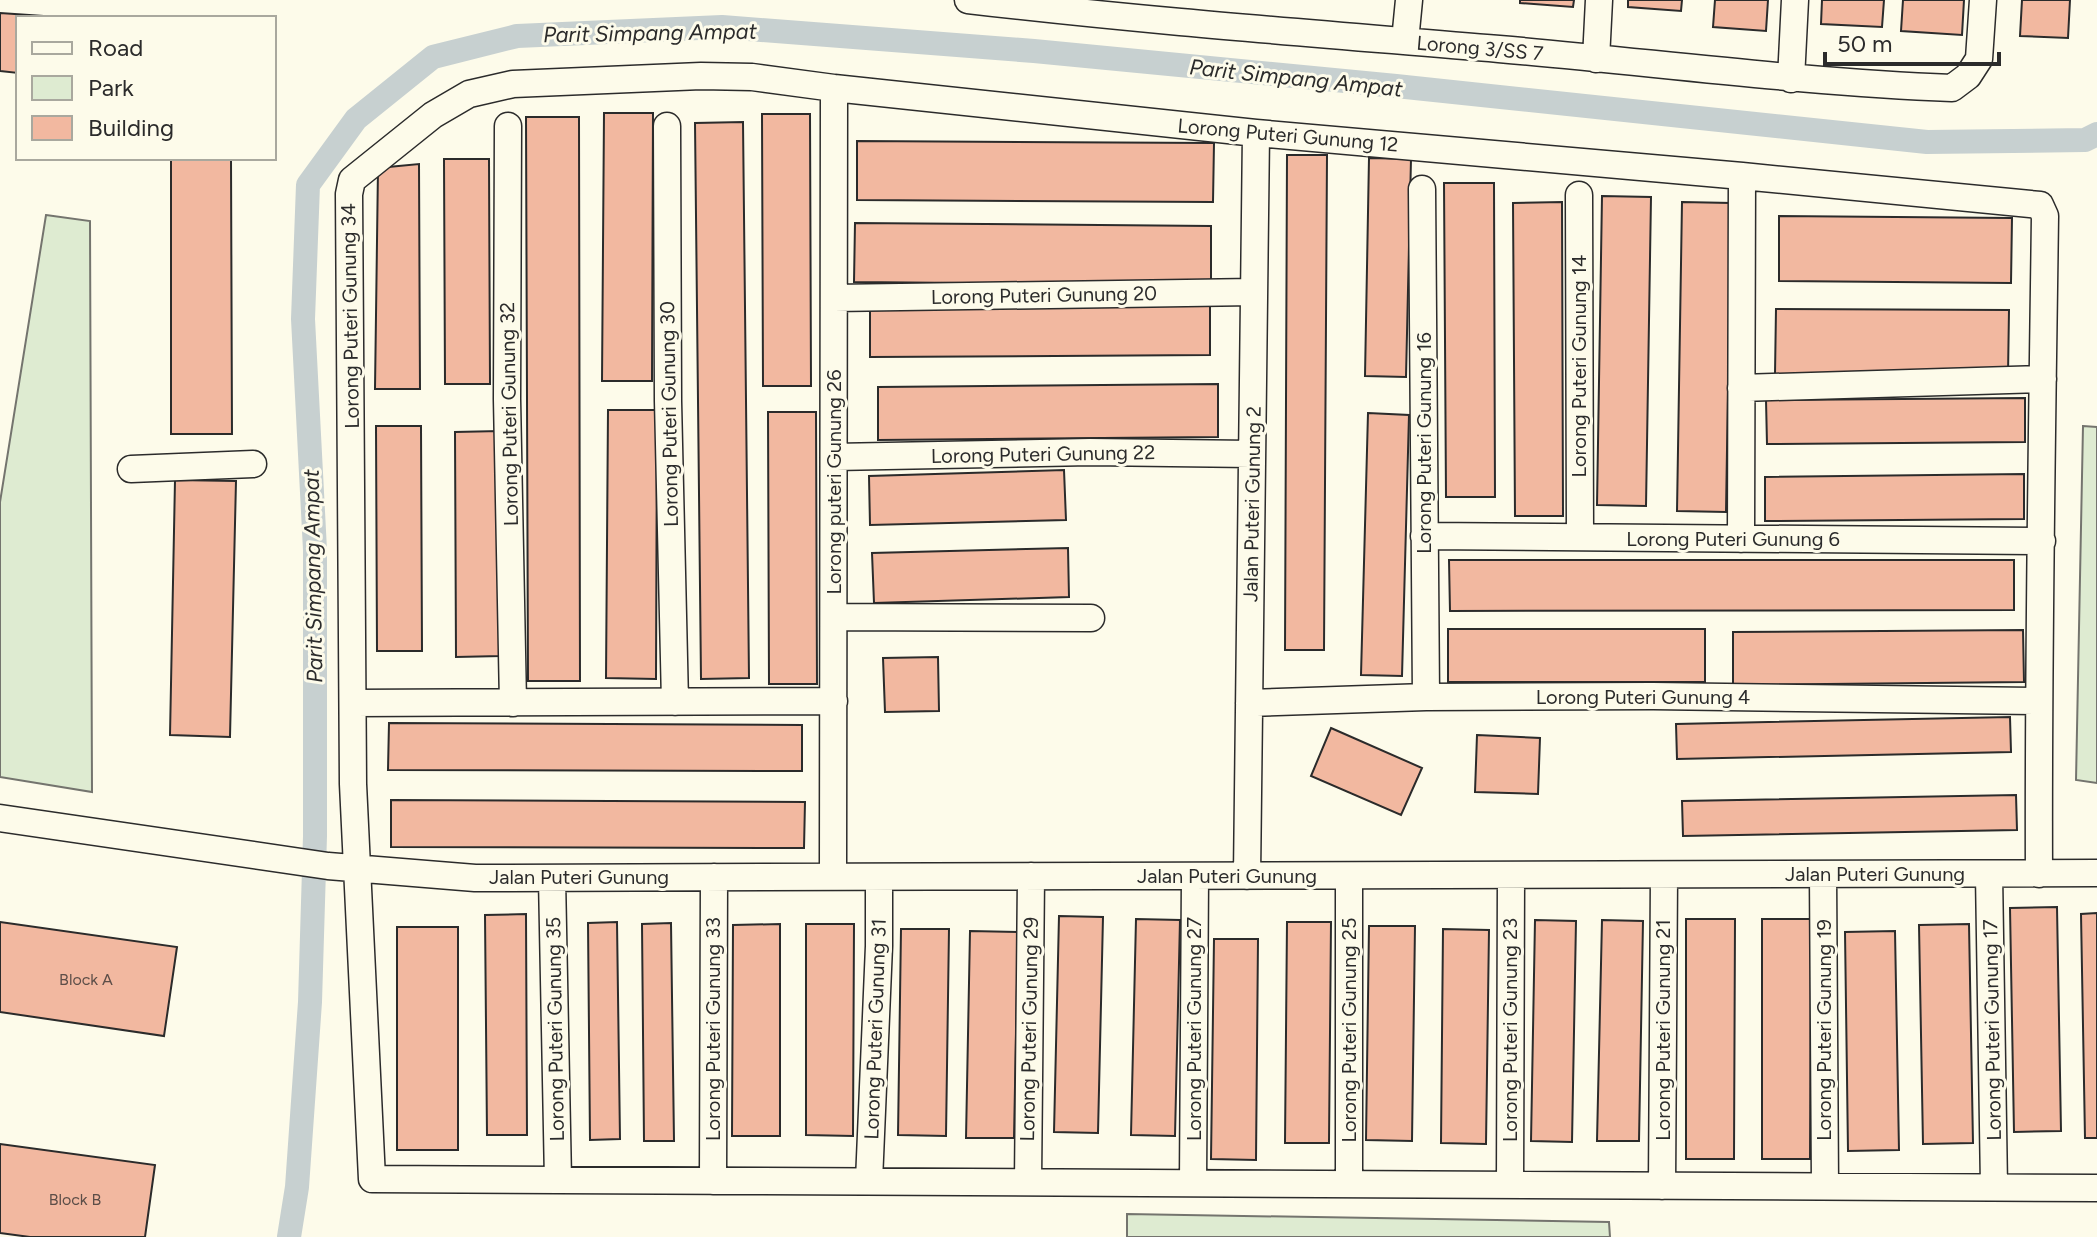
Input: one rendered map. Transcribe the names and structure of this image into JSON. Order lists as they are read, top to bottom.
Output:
{
  "streets": {
    "street": [
      "Lorong 3/SS 7",
      "Lorong Puteri Gunung 12",
      "Lorong Puteri Gunung 20",
      "Lorong Puteri Gunung 34",
      "Lorong Puteri Gunung 14",
      "Lorong Puteri Gunung 32",
      "Lorong Puteri Gunung 30",
      "Lorong Puteri Gunung 16",
      "Lorong Puteri Gunung 22",
      "Lorong puteri Gunung 26",
      "Jalan Puteri Gunung 2",
      "Lorong Puteri Gunung 6",
      "Lorong Puteri Gunung 4",
      "Jalan Puteri Gunung",
      "Lorong Puteri Gunung 35",
      "Lorong Puteri Gunung 33",
      "Lorong Puteri Gunung 31",
      "Lorong Puteri Gunung 29",
      "Lorong Puteri Gunung 27",
      "Lorong Puteri Gunung 25",
      "Lorong Puteri Gunung 23",
      "Lorong Puteri Gunung 21",
      "Lorong Puteri Gunung 19",
      "Lorong Puteri Gunung 17"
    ]
  },
  "crossings": [
    ["Lorong Puteri Gunung 12", "Lorong Puteri Gunung 34"],
    ["Lorong Puteri Gunung 12", "Lorong puteri Gunung 26"],
    ["Lorong Puteri Gunung 12", "Jalan Puteri Gunung 2"],
    ["Lorong Puteri Gunung 20", "Lorong puteri Gunung 26"],
    ["Lorong Puteri Gunung 20", "Jalan Puteri Gunung 2"],
    ["Lorong Puteri Gunung 34", "Lorong puteri Gunung 26"],
    ["Lorong Puteri Gunung 34", "Jalan Puteri Gunung"],
    ["Lorong Puteri Gunung 34", "Lorong Puteri Gunung 35"],
    ["Lorong Puteri Gunung 14", "Lorong Puteri Gunung 6"],
    ["Lorong Puteri Gunung 16", "Lorong Puteri Gunung 6"],
    ["Lorong Puteri Gunung 16", "Lorong Puteri Gunung 4"],
    ["Lorong Puteri Gunung 22", "Lorong puteri Gunung 26"],
    ["Lorong Puteri Gunung 22", "Jalan Puteri Gunung 2"],
    ["Lorong puteri Gunung 26", "Jalan Puteri Gunung"],
    ["Jalan Puteri Gunung 2", "Lorong Puteri Gunung 4"],
    ["Jalan Puteri Gunung 2", "Jalan Puteri Gunung"],
    ["Jalan Puteri Gunung", "Lorong Puteri Gunung 35"],
    ["Jalan Puteri Gunung", "Lorong Puteri Gunung 33"],
    ["Jalan Puteri Gunung", "Lorong Puteri Gunung 31"],
    ["Jalan Puteri Gunung", "Lorong Puteri Gunung 29"],
    ["Jalan Puteri Gunung", "Lorong Puteri Gunung 27"],
    ["Jalan Puteri Gunung", "Lorong Puteri Gunung 25"],
    ["Jalan Puteri Gunung", "Lorong Puteri Gunung 23"],
    ["Jalan Puteri Gunung", "Lorong Puteri Gunung 21"],
    ["Jalan Puteri Gunung", "Lorong Puteri Gunung 19"],
    ["Jalan Puteri Gunung", "Lorong Puteri Gunung 17"]
  ],
  "water": ["Parit Simpang Ampat"],
  "house_numbers": ["Block A", "Block B"],
  "legend": ["Road", "Park", "Building"],
  "scale_bar": "50 m"
}
